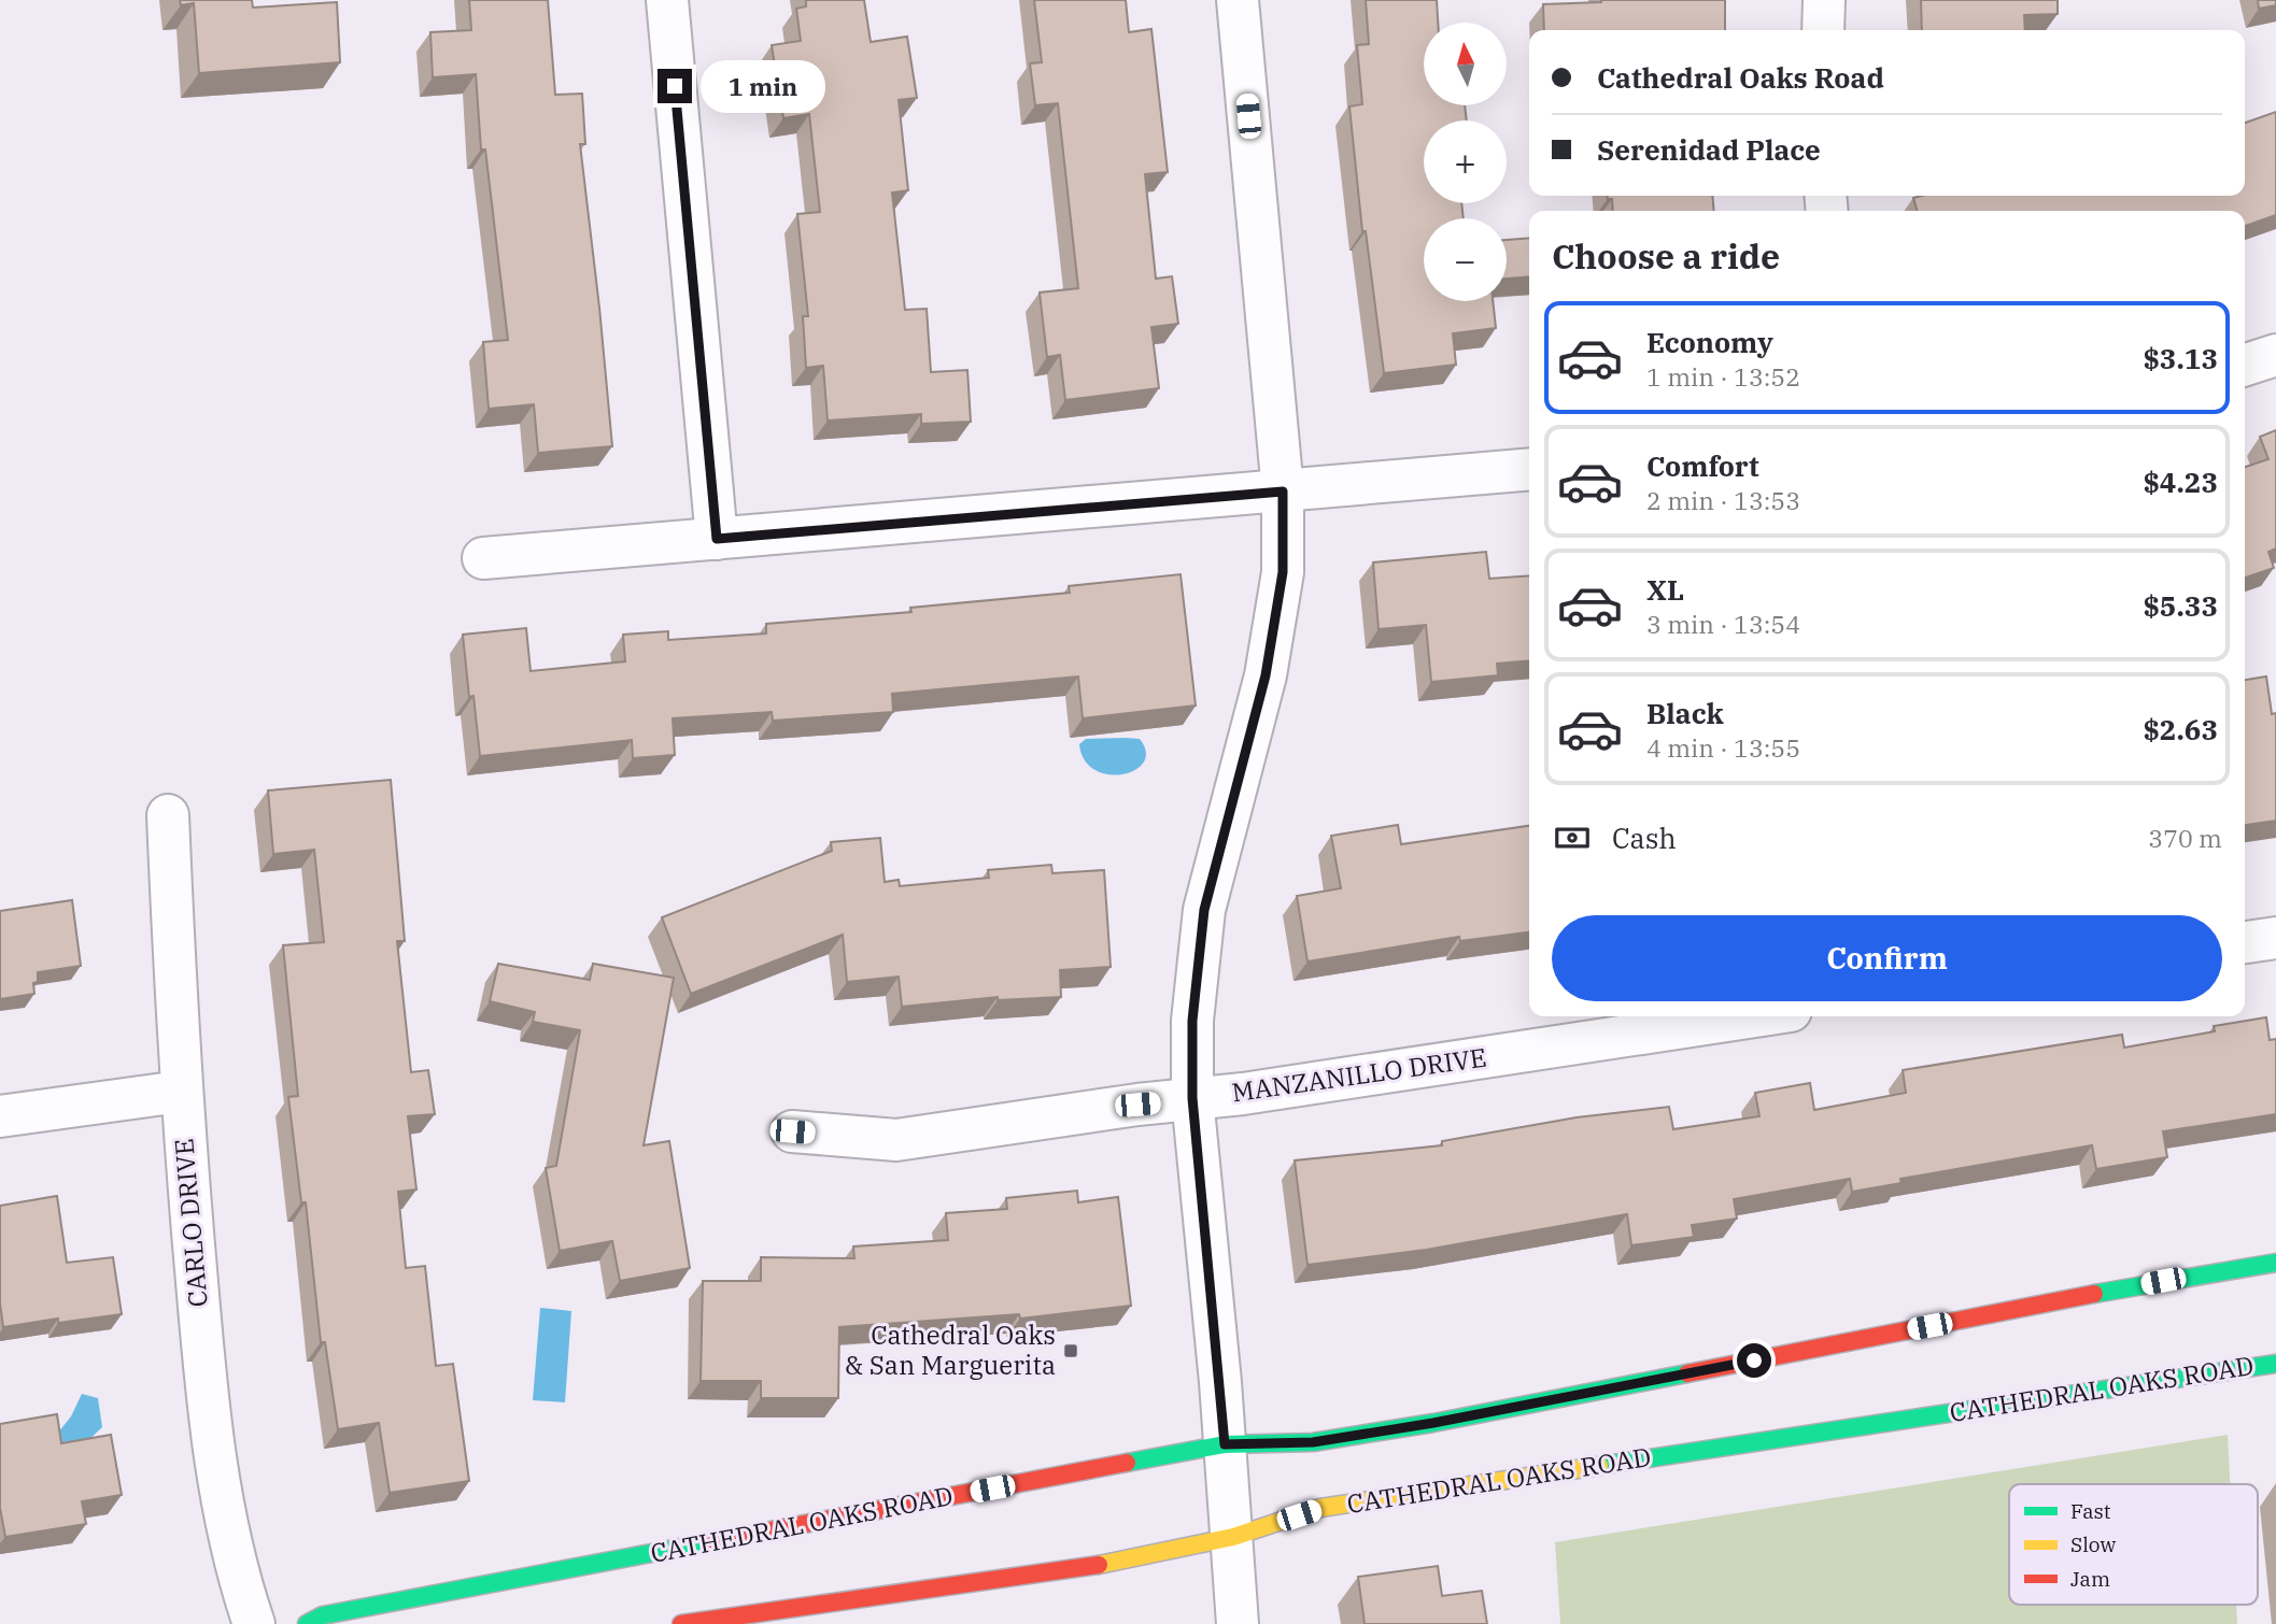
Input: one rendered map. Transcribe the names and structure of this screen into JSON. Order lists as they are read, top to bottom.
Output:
{
  "streets": {
    "main road": ["CATHEDRAL OAKS ROAD"],
    "street": ["MANZANILLO DRIVE", "CARLO DRIVE"]
  },
  "places": {
    "transit": ["Cathedral Oaks & San Marguerita"]
  },
  "legend": ["Fast", "Slow", "Jam"],
  "north": "top",
  "page": {
    "map_buttons": ["+", "−"],
    "banner": ["Cathedral Oaks Road", "Serenidad Place"],
    "bubble": "1 min",
    "heading": "Choose a ride",
    "list": [
      {
        "name": "Economy",
        "note": "1 min · 13:52",
        "value": "$3.13"
      },
      {
        "name": "Comfort",
        "note": "2 min · 13:53",
        "value": "$4.23"
      },
      {
        "name": "XL",
        "note": "3 min · 13:54",
        "value": "$5.33"
      },
      {
        "name": "Black",
        "note": "4 min · 13:55",
        "value": "$2.63"
      }
    ],
    "pay": ["Cash", "370 m"],
    "buttons": "Confirm"
  }
}
